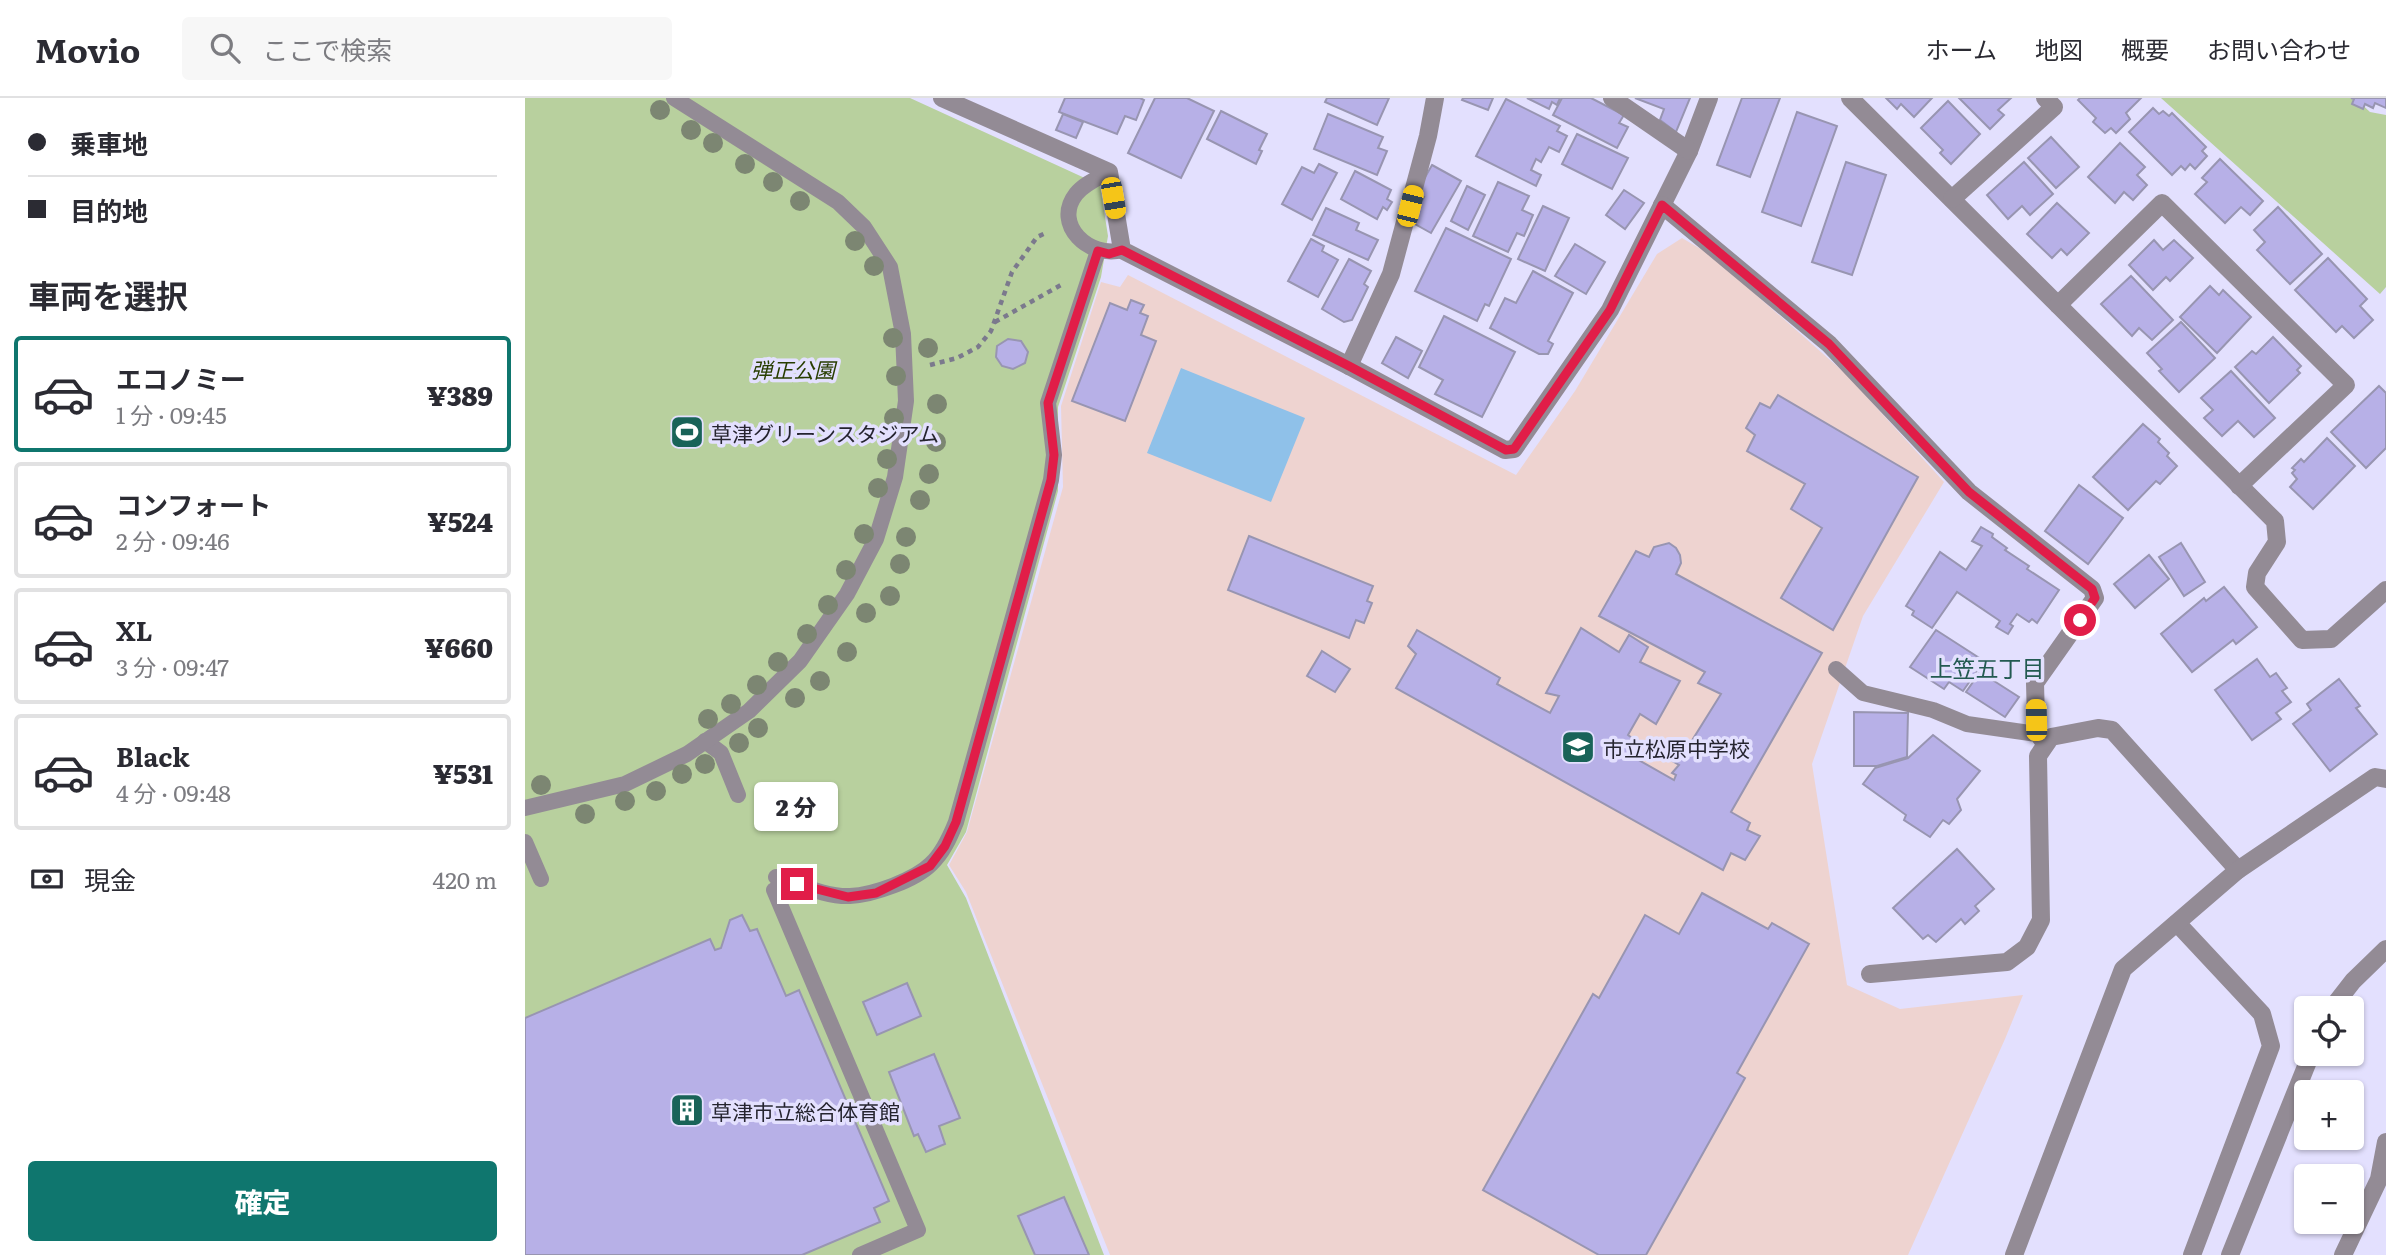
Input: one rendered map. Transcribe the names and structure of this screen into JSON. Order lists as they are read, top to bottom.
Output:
{
  "districts": ["上笠五丁目"],
  "parks": ["弾正公園"],
  "places": {
    "sports": ["草津グリーンスタジアム"],
    "school or university": ["市立松原中学校"],
    "building": ["草津市立総合体育館"]
  },
  "page": {
    "header": "Movio",
    "search": "ここで検索",
    "nav": [
      "ホーム",
      "地図",
      "概要",
      "お問い合わせ"
    ],
    "banner": ["乗車地", "目的地"],
    "heading": "車両を選択",
    "list": [
      {
        "name": "エコノミー",
        "note": "1 分 · 09:45",
        "value": "¥389"
      },
      {
        "name": "コンフォート",
        "note": "2 分 · 09:46",
        "value": "¥524"
      },
      {
        "name": "XL",
        "note": "3 分 · 09:47",
        "value": "¥660"
      },
      {
        "name": "Black",
        "note": "4 分 · 09:48",
        "value": "¥531"
      }
    ],
    "bubble": "2 分",
    "pay": ["現金", "420 m"],
    "map_buttons": ["+", "−"],
    "buttons": "確定"
  }
}
